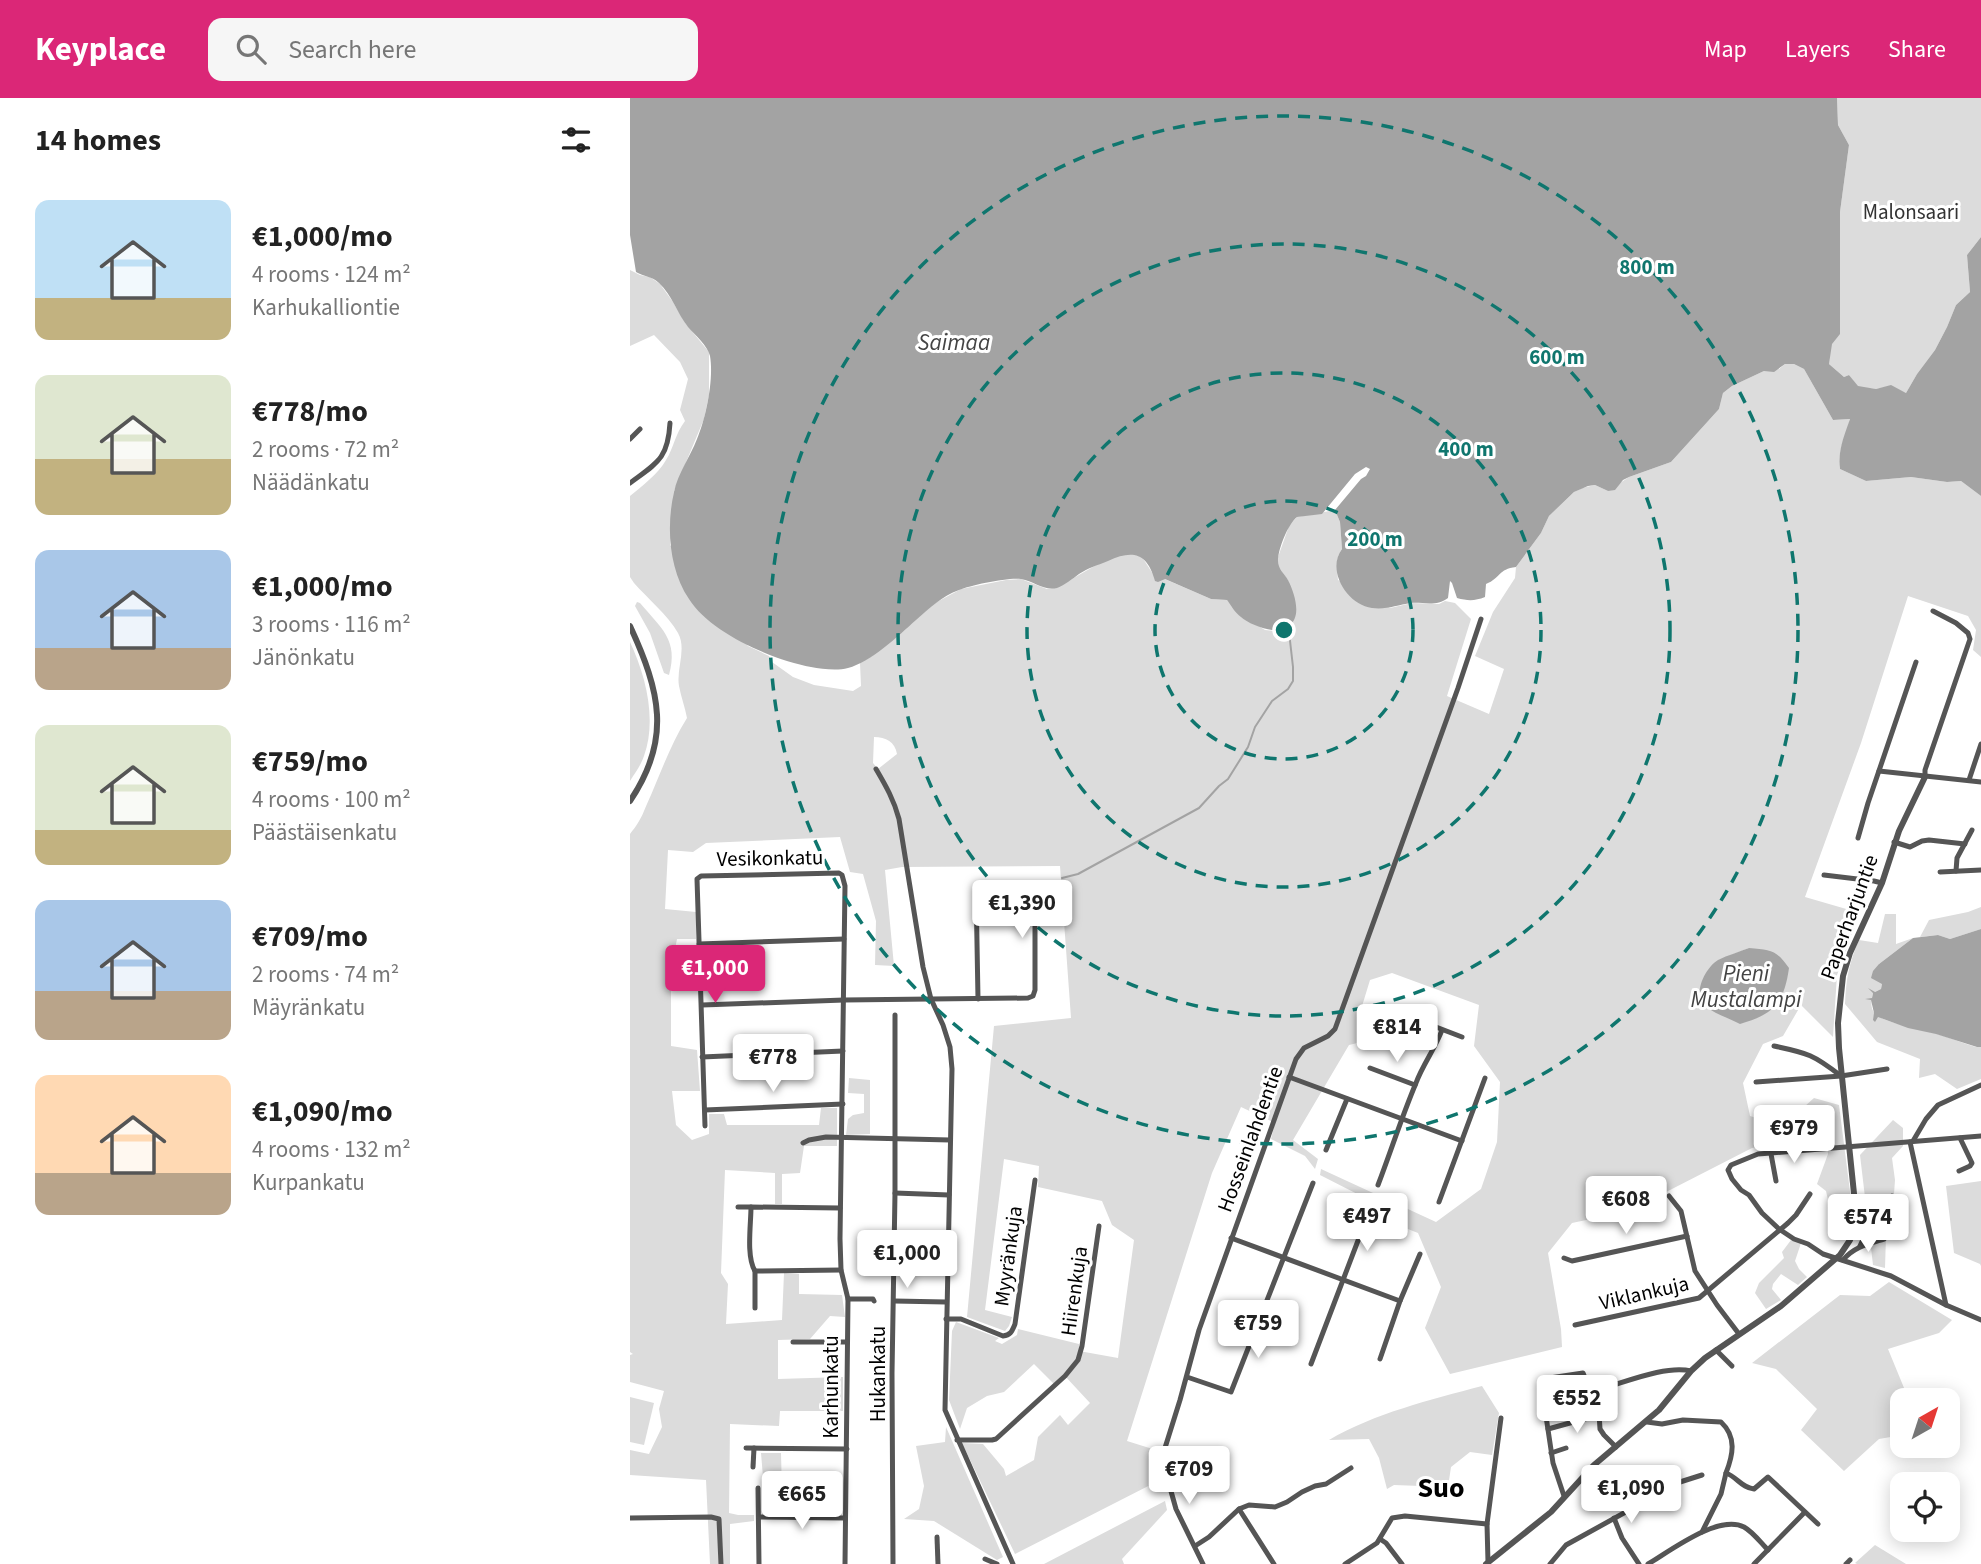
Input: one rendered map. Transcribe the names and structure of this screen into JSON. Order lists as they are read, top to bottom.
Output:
{
  "streets": {
    "street": [
      "Vesikonkatu",
      "Paperharjuntie",
      "Hosseinlahdentie",
      "Myyränkuja",
      "Hiirenkuja",
      "Viklankuja",
      "Hukankatu",
      "Karhunkatu"
    ]
  },
  "crossings": [
    ["Vesikonkatu", "Karhunkatu"]
  ],
  "districts": ["Suo"],
  "water": ["Saimaa", "Pieni Mustalampi"],
  "parks": ["Malonsaari"],
  "north": "top right",
  "page": {
    "header": "Keyplace",
    "search": "Search here",
    "nav": ["Map", "Layers", "Share"],
    "heading": "14 homes",
    "list": [
      {
        "name": "€1,000/mo",
        "note": "4 rooms · 124 m² · Karhukalliontie"
      },
      {
        "name": "€778/mo",
        "note": "2 rooms · 72 m² · Näädänkatu"
      },
      {
        "name": "€1,000/mo",
        "note": "3 rooms · 116 m² · Jänönkatu"
      },
      {
        "name": "€759/mo",
        "note": "4 rooms · 100 m² · Päästäisenkatu"
      },
      {
        "name": "€709/mo",
        "note": "2 rooms · 74 m² · Mäyränkatu"
      },
      {
        "name": "€1,090/mo",
        "note": "4 rooms · 132 m² · Kurpankatu"
      }
    ],
    "price": [
      "€1,390",
      "€1,000",
      "€814",
      "€778",
      "€979",
      "€608",
      "€497",
      "€574",
      "€1,000",
      "€759",
      "€552",
      "€709",
      "€1,090",
      "€665"
    ]
  },
  "rings": [
    "800 m",
    "600 m",
    "400 m",
    "200 m"
  ]
}
